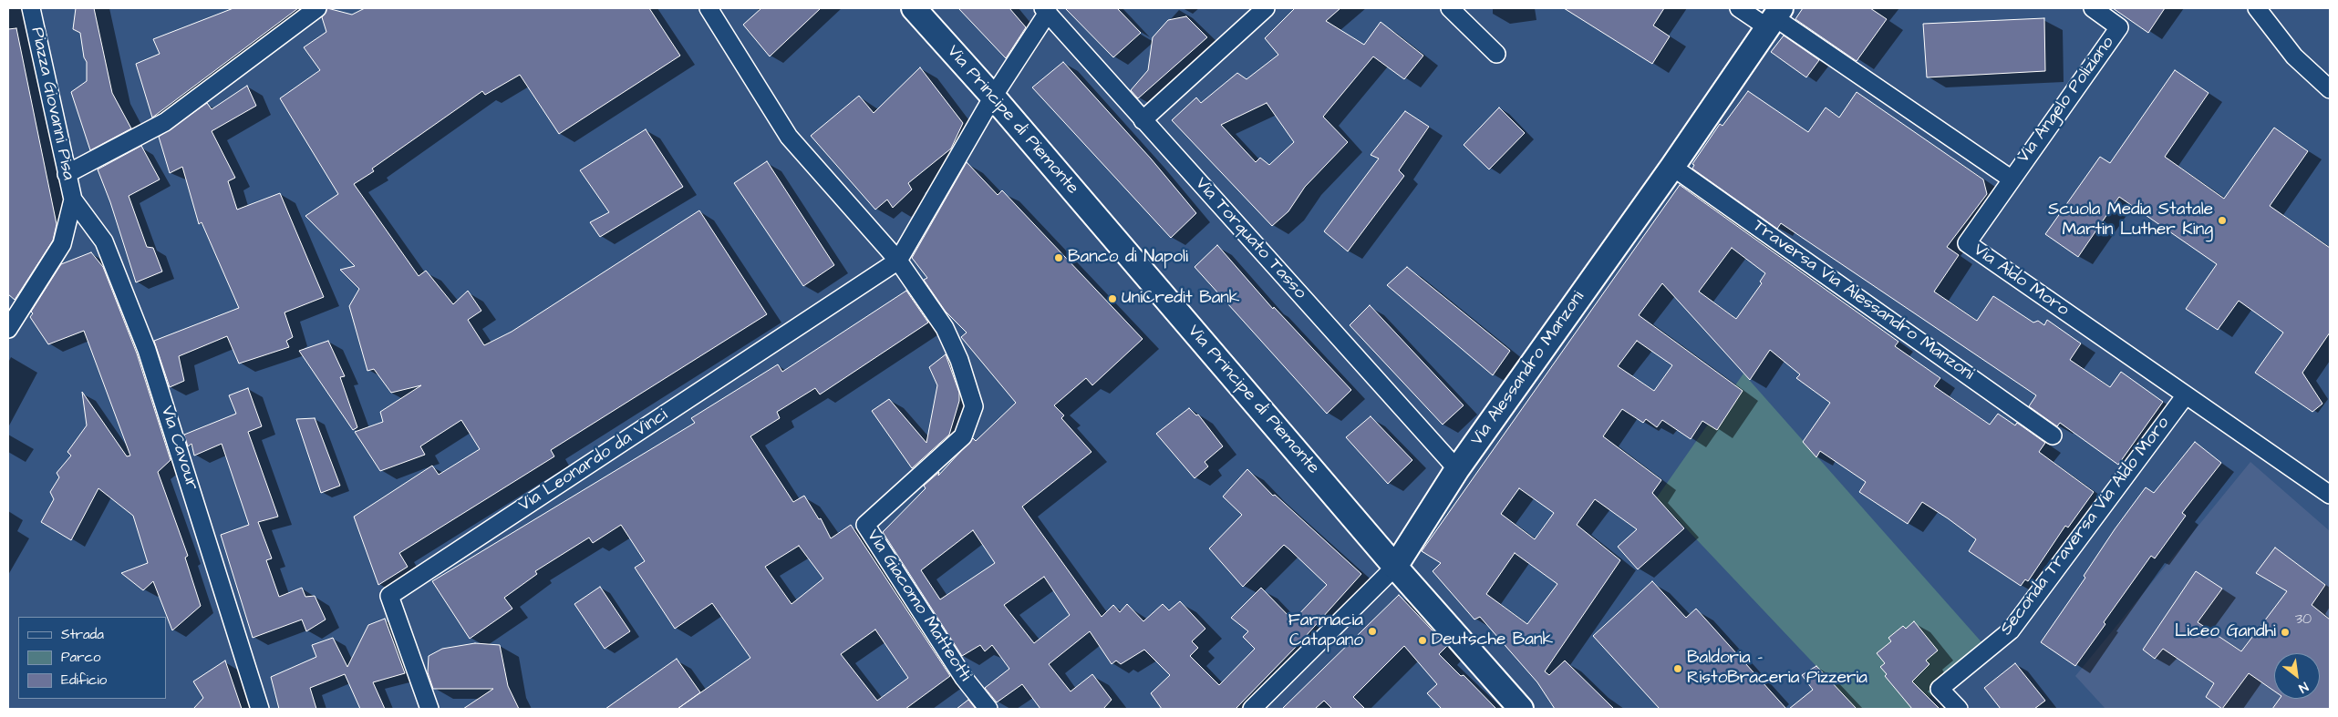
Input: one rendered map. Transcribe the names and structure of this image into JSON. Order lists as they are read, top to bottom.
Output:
{
  "streets": {
    "main road": ["Via Principe di Piemonte", "Via Alessandro Manzoni"],
    "street": [
      "Via Angelo Poliziano",
      "Piazza Giovanni Pisa",
      "Via Torquato Tasso",
      "Via Aldo Moro",
      "Traversa Via Alessandro Manzoni",
      "Via Cavour",
      "Via Leonardo da Vinci",
      "Seconda Traversa Via Aldo Moro",
      "Via Giacomo Matteotti"
    ]
  },
  "crossings": [
    ["Via Angelo Poliziano", "Via Aldo Moro"],
    ["Piazza Giovanni Pisa", "Via Cavour"],
    ["Via Principe di Piemonte", "Via Alessandro Manzoni"],
    ["Via Torquato Tasso", "Via Alessandro Manzoni"],
    ["Via Aldo Moro", "Seconda Traversa Via Aldo Moro"],
    ["Traversa Via Alessandro Manzoni", "Via Alessandro Manzoni"],
    ["Via Leonardo da Vinci", "Via Giacomo Matteotti"]
  ],
  "places": [
    "Scuola Media Statale Martin Luther King",
    "Banco di Napoli",
    "UniCredit Bank",
    "Farmacia Catapano",
    "Liceo Gandhi",
    "Deutsche Bank",
    "Baldoria - RistoBraceria Pizzeria"
  ],
  "house_numbers": ["30"],
  "legend": ["Strada", "Parco", "Edificio"],
  "north": "bottom right"
}
